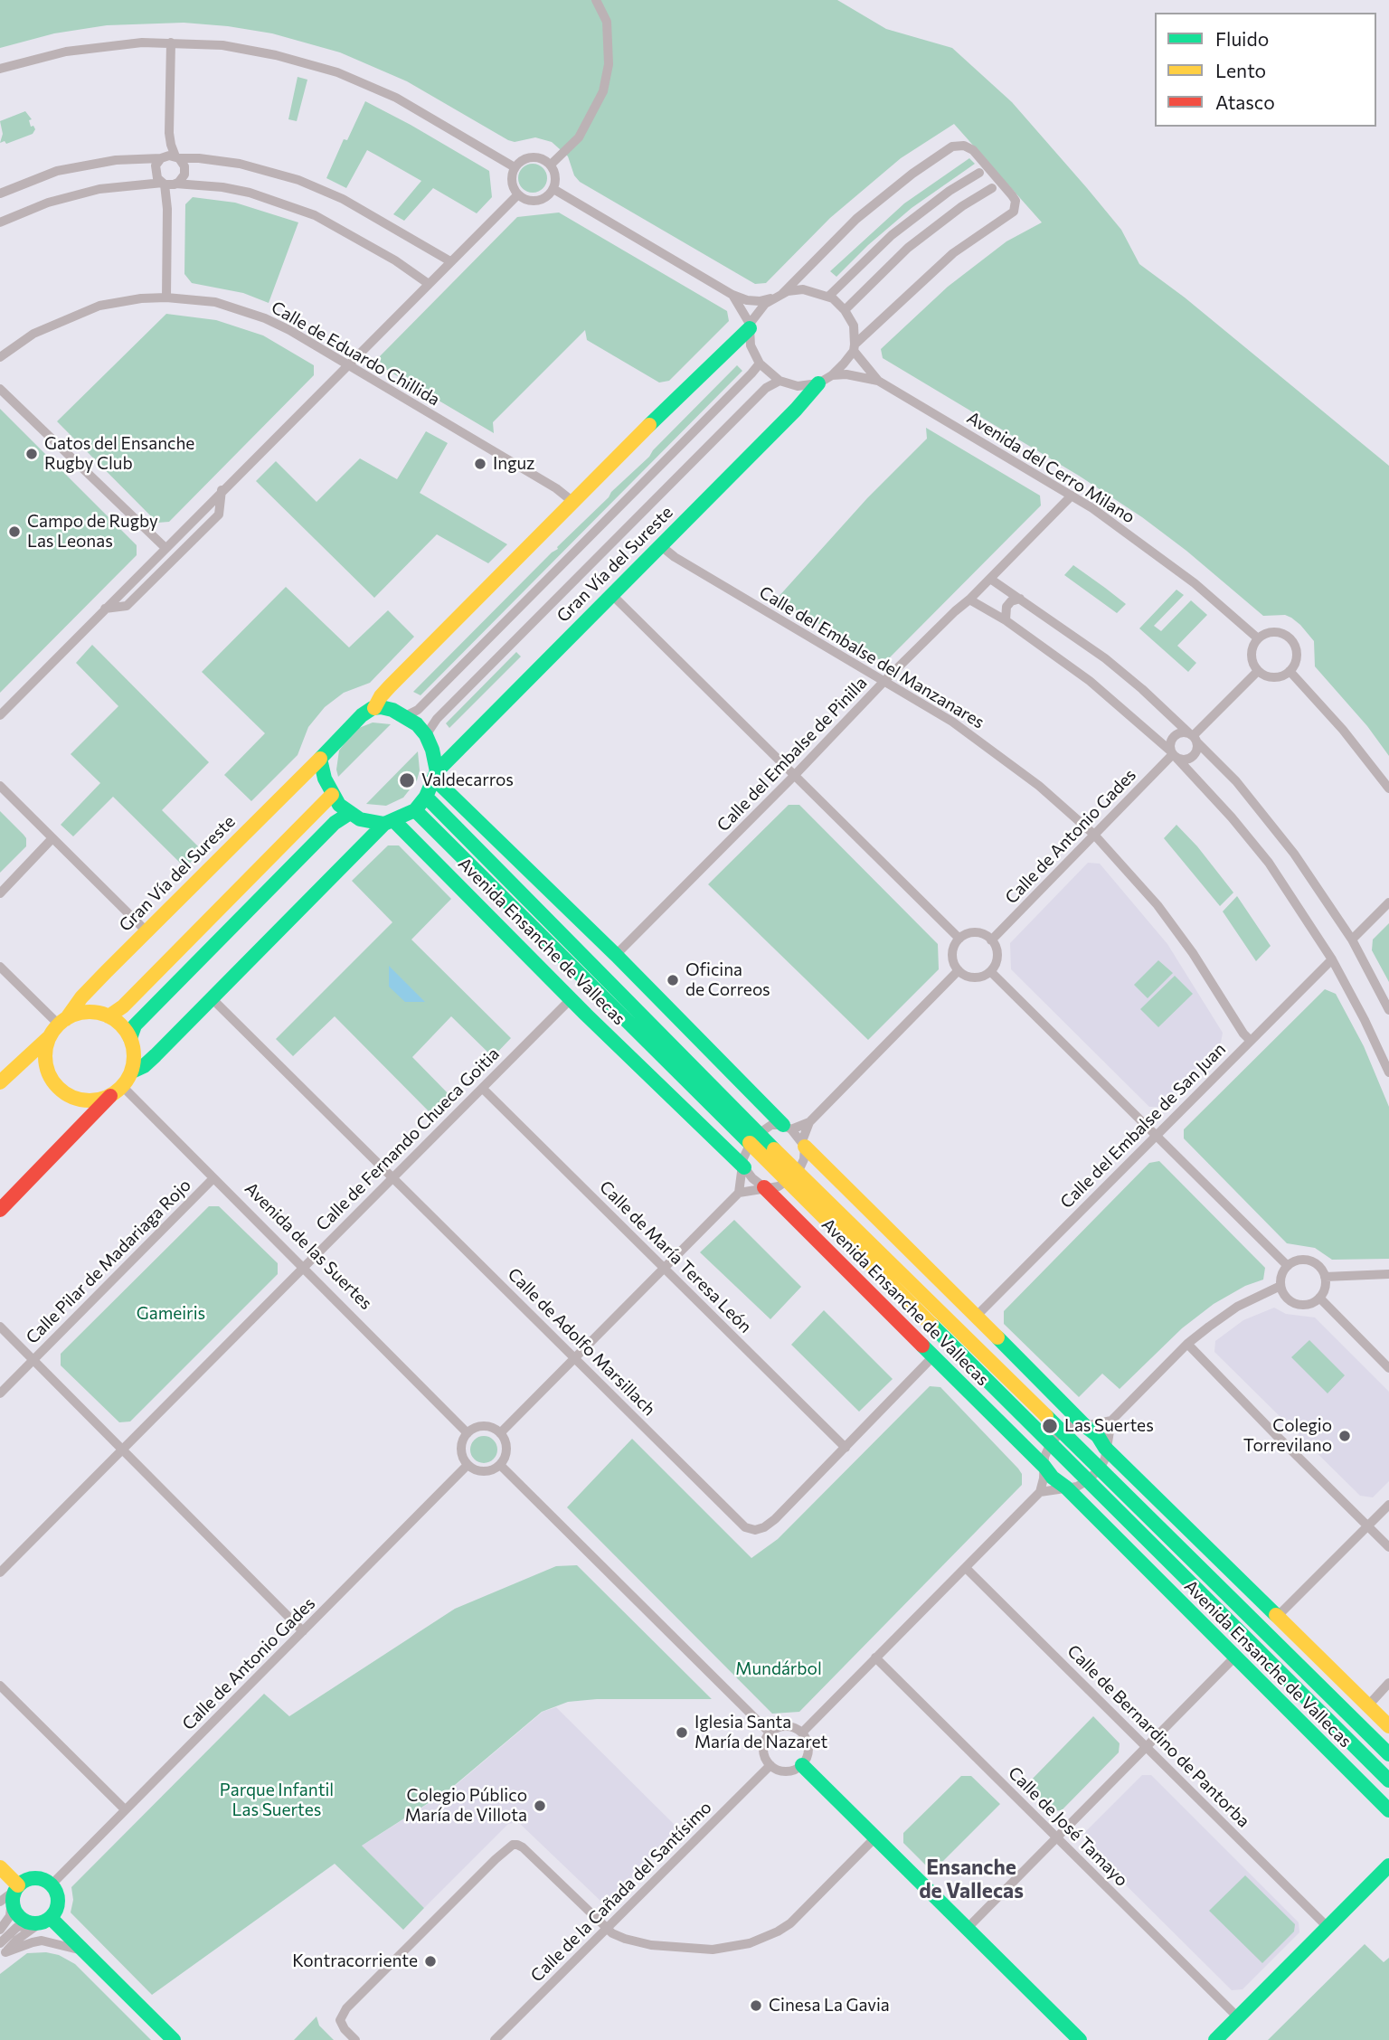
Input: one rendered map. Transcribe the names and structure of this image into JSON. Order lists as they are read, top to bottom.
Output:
{
  "streets": {
    "main road": ["Gran Vía del Sureste", "Avenida Ensanche de Vallecas"],
    "street": [
      "Calle de Eduardo Chillida",
      "Avenida del Cerro Milano",
      "Calle del Embalse del Manzanares",
      "Calle del Embalse de Pinilla",
      "Calle de Antonio Gades",
      "Calle del Embalse de San Juan",
      "Calle de Fernando Chueca Goitia",
      "Avenida de las Suertes",
      "Calle de María Teresa León",
      "Calle Pilar de Madariaga Rojo",
      "Calle de Adolfo Marsillach",
      "Calle de Bernardino de Pantorba",
      "Calle de José Tamayo",
      "Calle de la Cañada del Santísimo"
    ]
  },
  "crossings": [
    ["Avenida del Cerro Milano", "Gran Vía del Sureste"],
    ["Avenida del Cerro Milano", "Calle del Embalse de Pinilla"],
    ["Gran Vía del Sureste", "Calle del Embalse del Manzanares"],
    ["Gran Vía del Sureste", "Avenida Ensanche de Vallecas"],
    ["Gran Vía del Sureste", "Avenida de las Suertes"],
    ["Calle del Embalse del Manzanares", "Calle del Embalse de Pinilla"],
    ["Calle del Embalse del Manzanares", "Calle de Antonio Gades"],
    ["Calle del Embalse del Manzanares", "Calle del Embalse de San Juan"],
    ["Calle de Antonio Gades", "Avenida de las Suertes"],
    ["Avenida Ensanche de Vallecas", "Calle de Fernando Chueca Goitia"],
    ["Avenida Ensanche de Vallecas", "Calle de Adolfo Marsillach"],
    ["Calle de Fernando Chueca Goitia", "Avenida de las Suertes"],
    ["Calle de Fernando Chueca Goitia", "Calle de María Teresa León"],
    ["Calle de Fernando Chueca Goitia", "Calle de Adolfo Marsillach"],
    ["Avenida de las Suertes", "Calle Pilar de Madariaga Rojo"],
    ["Calle de María Teresa León", "Calle de Adolfo Marsillach"]
  ],
  "districts": ["Ensanche de Vallecas"],
  "parks": ["Gameiris", "Mundárbol", "Parque Infantil Las Suertes"],
  "places": [
    "Gatos del Ensanche Rugby Club",
    "Inguz",
    "Campo de Rugby Las Leonas",
    "Valdecarros",
    "Oficina de Correos",
    "Las Suertes",
    "Colegio Torrevilano",
    "Iglesia Santa María de Nazaret",
    "Colegio Público María de Villota",
    "Kontracorriente",
    "Cinesa La Gavia"
  ],
  "legend": ["Fluido", "Lento", "Atasco"]
}
